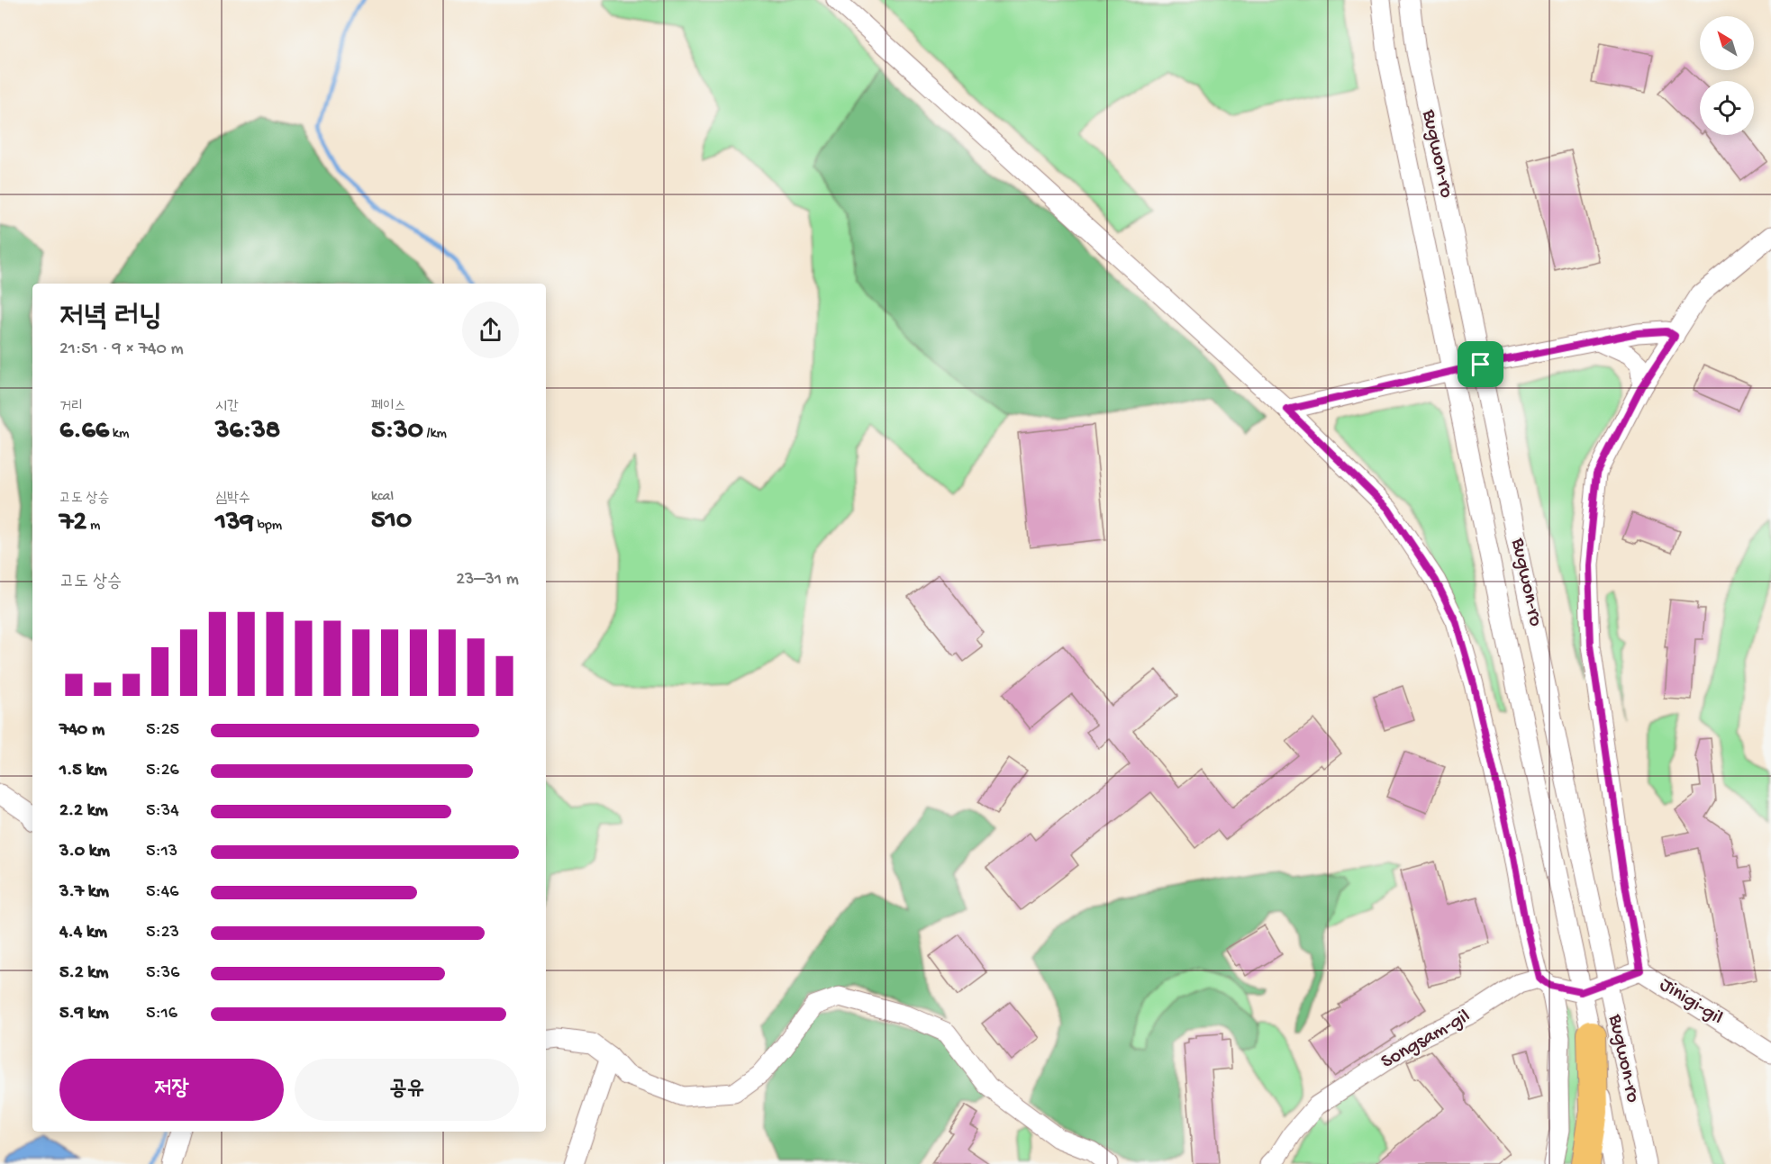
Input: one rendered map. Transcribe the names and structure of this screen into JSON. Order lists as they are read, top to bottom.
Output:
{
  "streets": {
    "street": ["Bugwon-ro", "Jinigi-gil", "Songsam-gil"]
  },
  "crossings": [
    ["Bugwon-ro", "Jinigi-gil"]
  ],
  "north": "top left",
  "page": {
    "heading": ["저녁 러닝", "21:51 · 9 × 740 m"],
    "stats": [
      ["거리", "6.66 km"],
      ["시간", "36:38"],
      ["페이스", "5:30 /km"],
      ["고도 상승", "72 m"],
      ["심박수", "139 bpm"],
      ["kcal", "510"]
    ],
    "chart": ["고도 상승", "23–31 m"],
    "list": [
      {
        "name": "740 m",
        "note": "5:25"
      },
      {
        "name": "1.5 km",
        "note": "5:26"
      },
      {
        "name": "2.2 km",
        "note": "5:34"
      },
      {
        "name": "3.0 km",
        "note": "5:13"
      },
      {
        "name": "3.7 km",
        "note": "5:46"
      },
      {
        "name": "4.4 km",
        "note": "5:23"
      },
      {
        "name": "5.2 km",
        "note": "5:36"
      },
      {
        "name": "5.9 km",
        "note": "5:16"
      }
    ],
    "buttons": ["저장", "공유"]
  }
}
